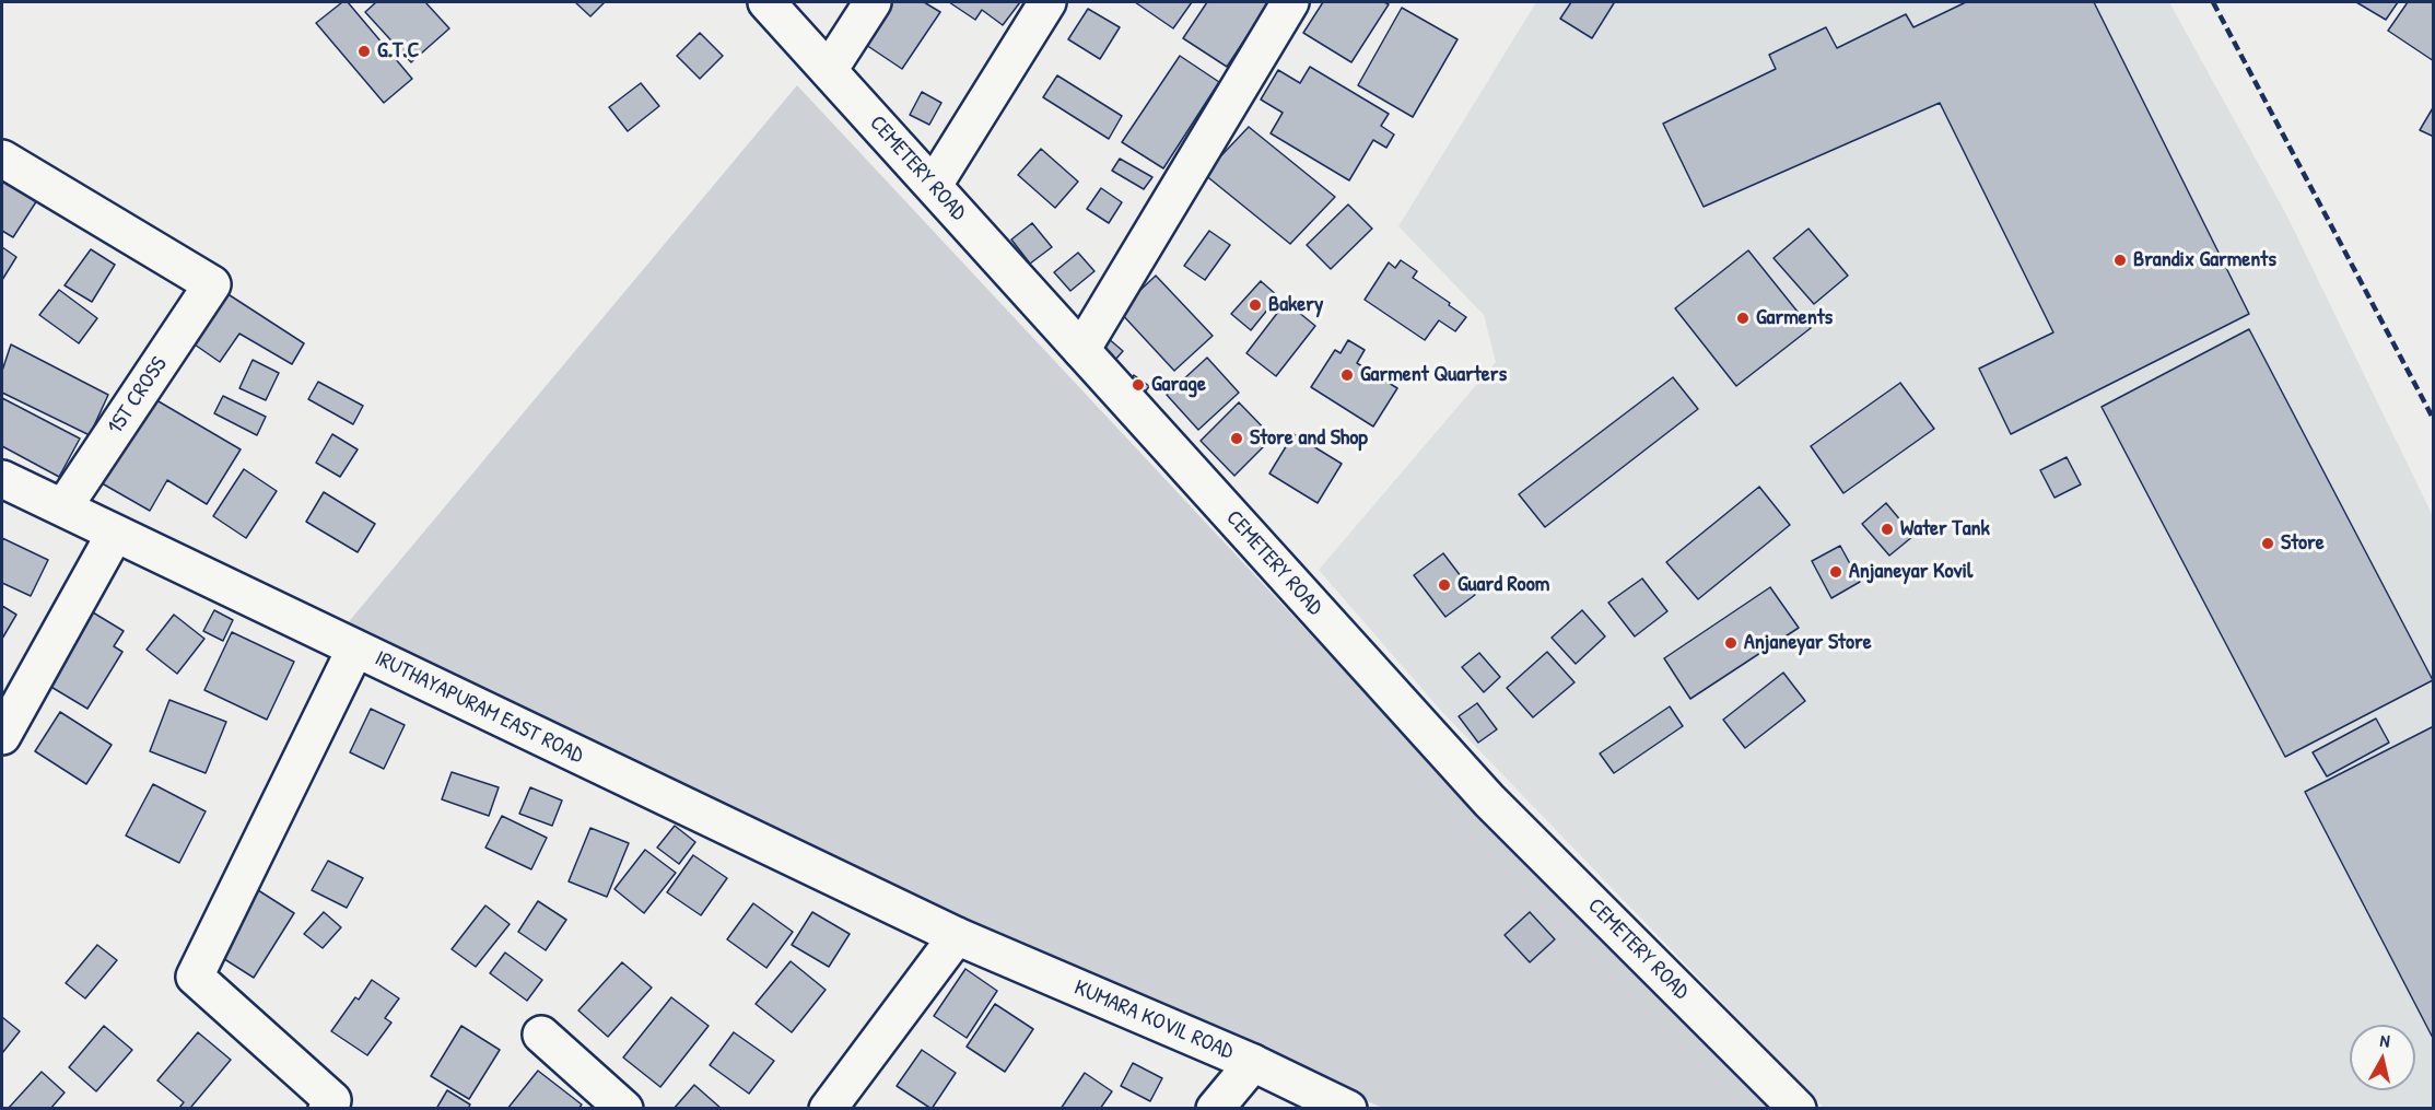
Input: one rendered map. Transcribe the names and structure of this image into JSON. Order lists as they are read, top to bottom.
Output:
{
  "streets": {
    "main road": [
      "CEMETERY ROAD",
      "1ST CROSS",
      "IRUTHAYAPURAM EAST ROAD",
      "KUMARA KOVIL ROAD"
    ]
  },
  "crossings": [
    ["1ST CROSS", "IRUTHAYAPURAM EAST ROAD"],
    ["IRUTHAYAPURAM EAST ROAD", "KUMARA KOVIL ROAD"]
  ],
  "places": [
    "G.T.C",
    "Brandix Garments",
    "Bakery",
    "Garments",
    "Garment Quarters",
    "Garage",
    "Store and Shop",
    "Water Tank",
    "Store",
    "Anjaneyar Kovil",
    "Guard Room",
    "Anjaneyar Store"
  ],
  "north": "top"
}
